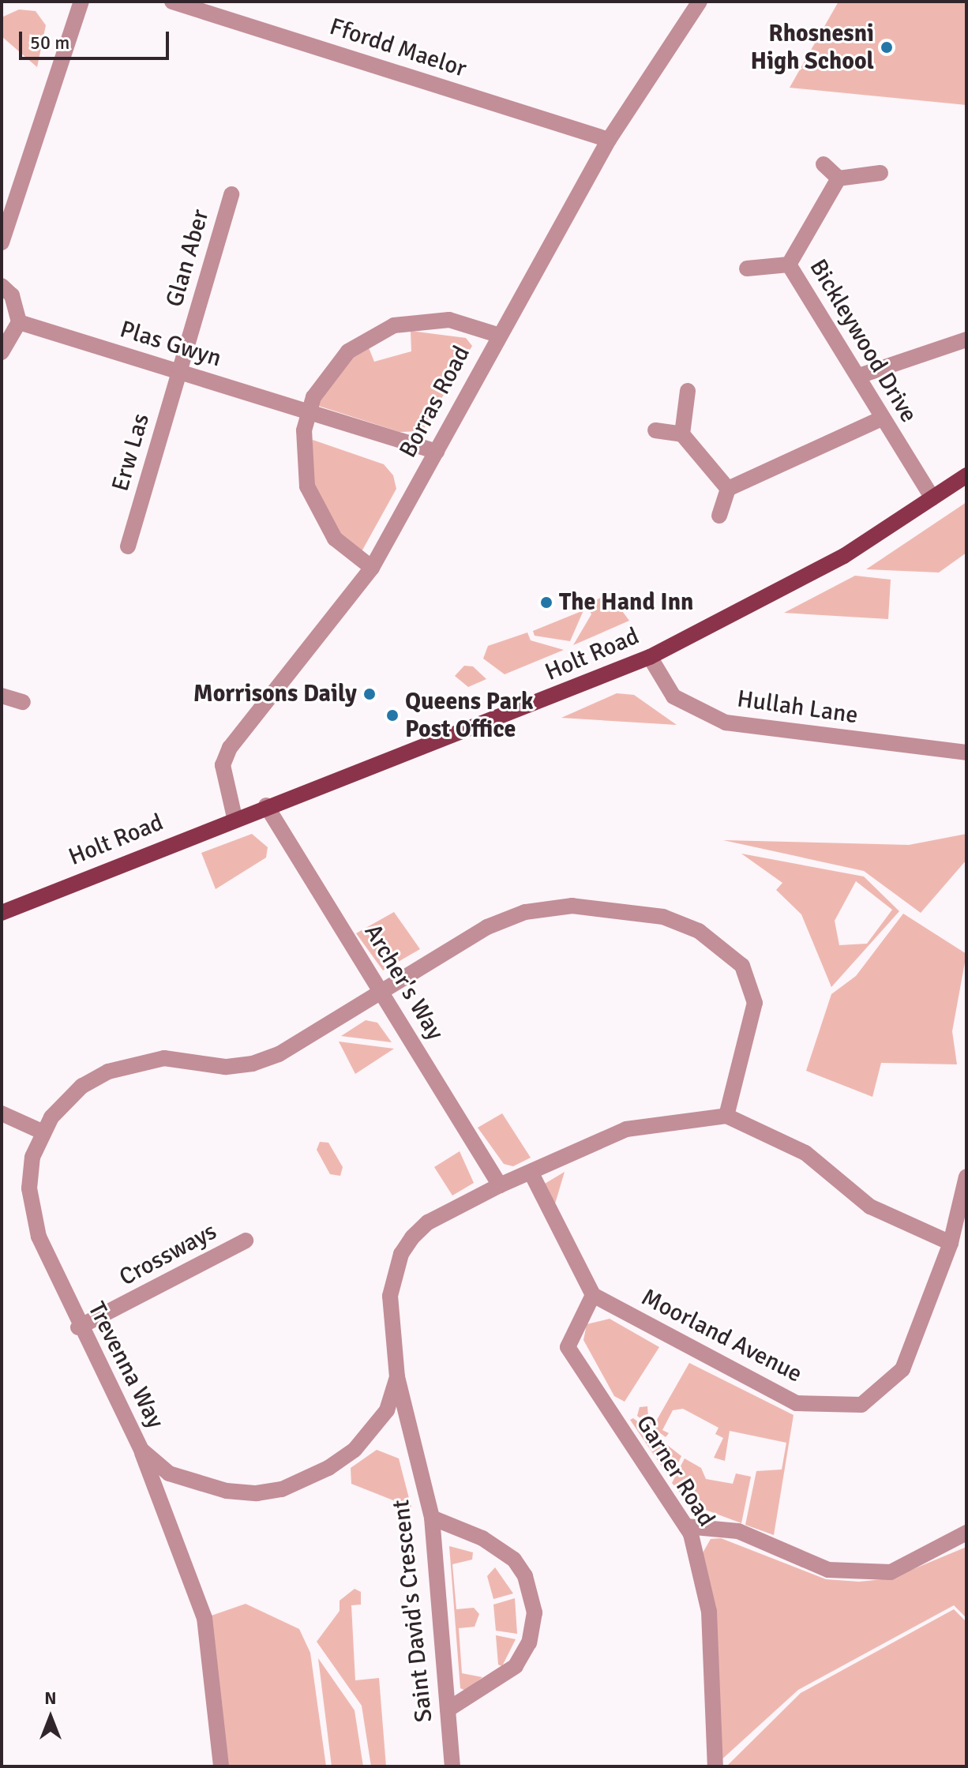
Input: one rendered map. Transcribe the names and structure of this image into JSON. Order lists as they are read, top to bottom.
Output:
{
  "streets": {
    "main road": ["Holt Road"],
    "street": [
      "Ffordd Maelor",
      "Glan Aber",
      "Bickleywood Drive",
      "Plas Gwyn",
      "Borras Road",
      "Erw Las",
      "Hullah Lane",
      "Archer's Way",
      "Crossways",
      "Moorland Avenue",
      "Trevenna Way",
      "Garner Road",
      "Saint David's Crescent"
    ]
  },
  "crossings": [
    ["Ffordd Maelor", "Borras Road"],
    ["Glan Aber", "Plas Gwyn"],
    ["Glan Aber", "Erw Las"],
    ["Bickleywood Drive", "Holt Road"],
    ["Plas Gwyn", "Borras Road"],
    ["Plas Gwyn", "Erw Las"],
    ["Borras Road", "Holt Road"],
    ["Holt Road", "Hullah Lane"],
    ["Holt Road", "Archer's Way"],
    ["Archer's Way", "Trevenna Way"],
    ["Crossways", "Trevenna Way"],
    ["Moorland Avenue", "Garner Road"],
    ["Trevenna Way", "Saint David's Crescent"]
  ],
  "places": [
    "Rhosnesni High School",
    "The Hand Inn",
    "Morrisons Daily",
    "Queens Park Post Office"
  ],
  "scale_bar": "50 m",
  "north": "top"
}
